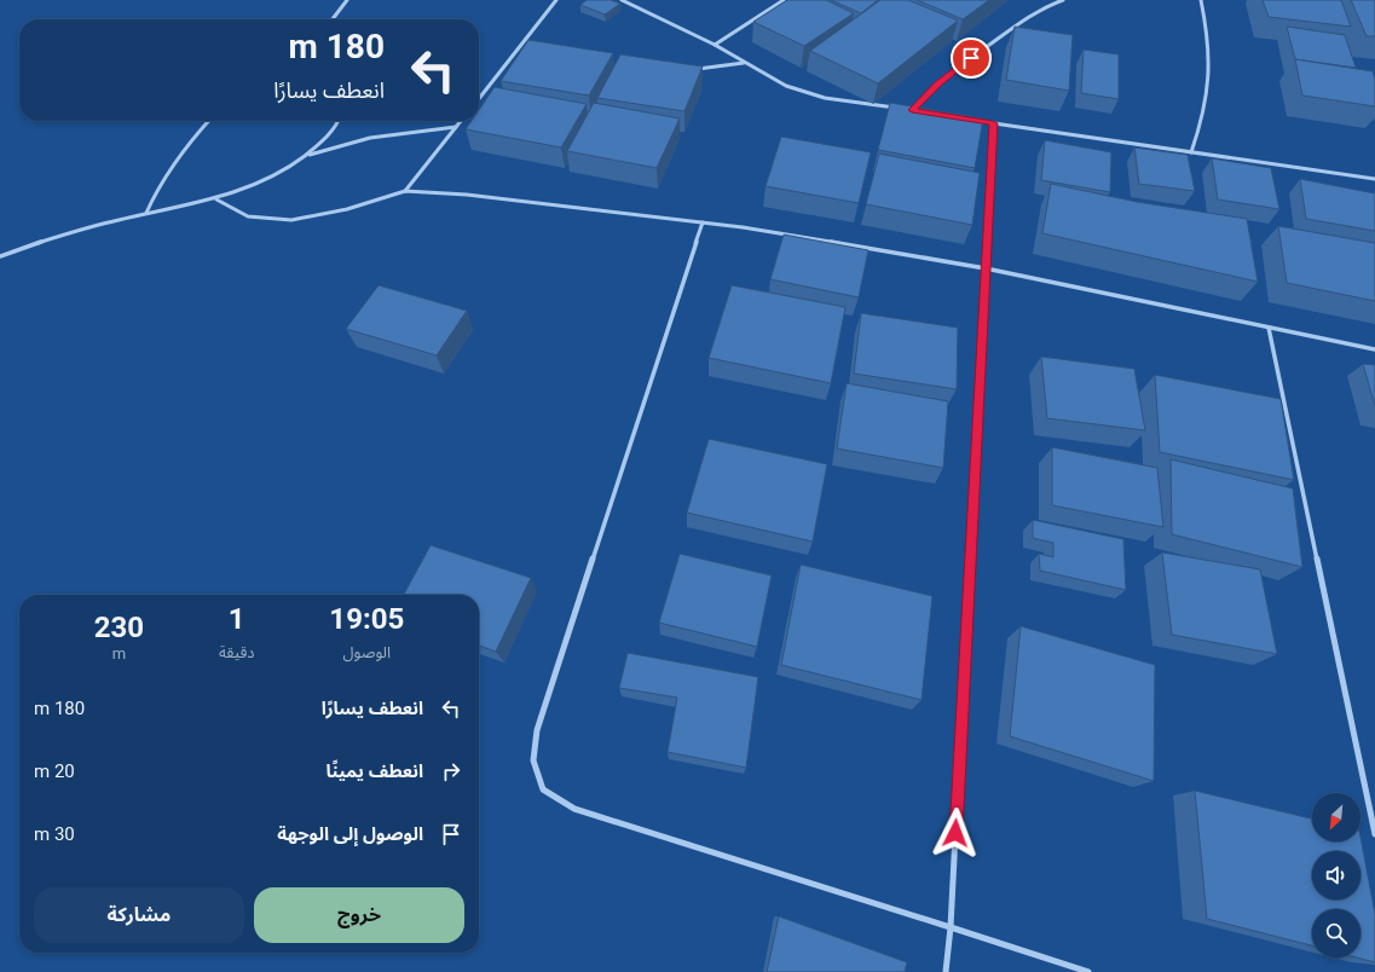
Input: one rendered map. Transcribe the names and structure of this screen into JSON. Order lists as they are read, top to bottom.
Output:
{
  "north": "bottom left",
  "page": {
    "turn": ["180 m", "انعطف يسارًا"],
    "eta": [
      "19:05",
      "الوصول",
      "1",
      "دقيقة",
      "230",
      "m"
    ],
    "list": [
      {
        "name": "انعطف يسارًا",
        "value": "180 m"
      },
      {
        "name": "انعطف يمينًا",
        "value": "20 m"
      },
      {
        "name": "الوصول إلى الوجهة",
        "value": "30 m"
      }
    ],
    "buttons": ["خروج", "مشاركة"]
  }
}
